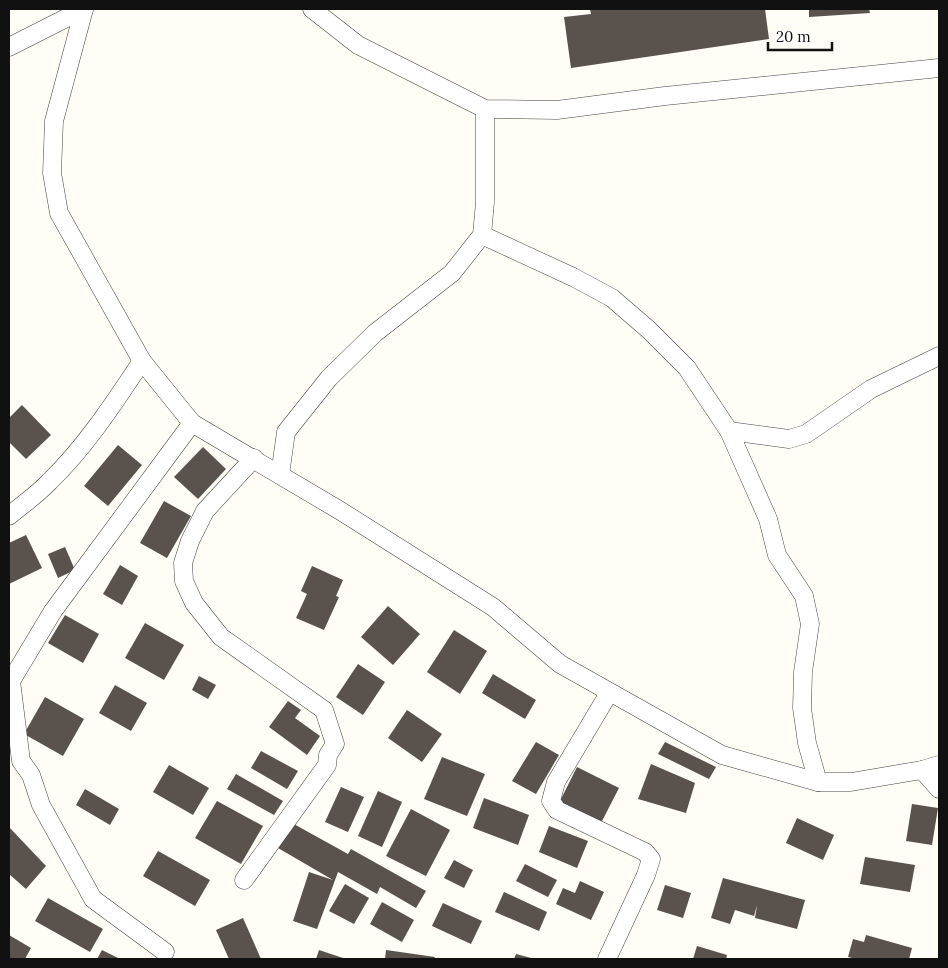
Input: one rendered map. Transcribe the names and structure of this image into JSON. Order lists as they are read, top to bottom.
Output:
{
  "scale_bar": "20 m"
}
